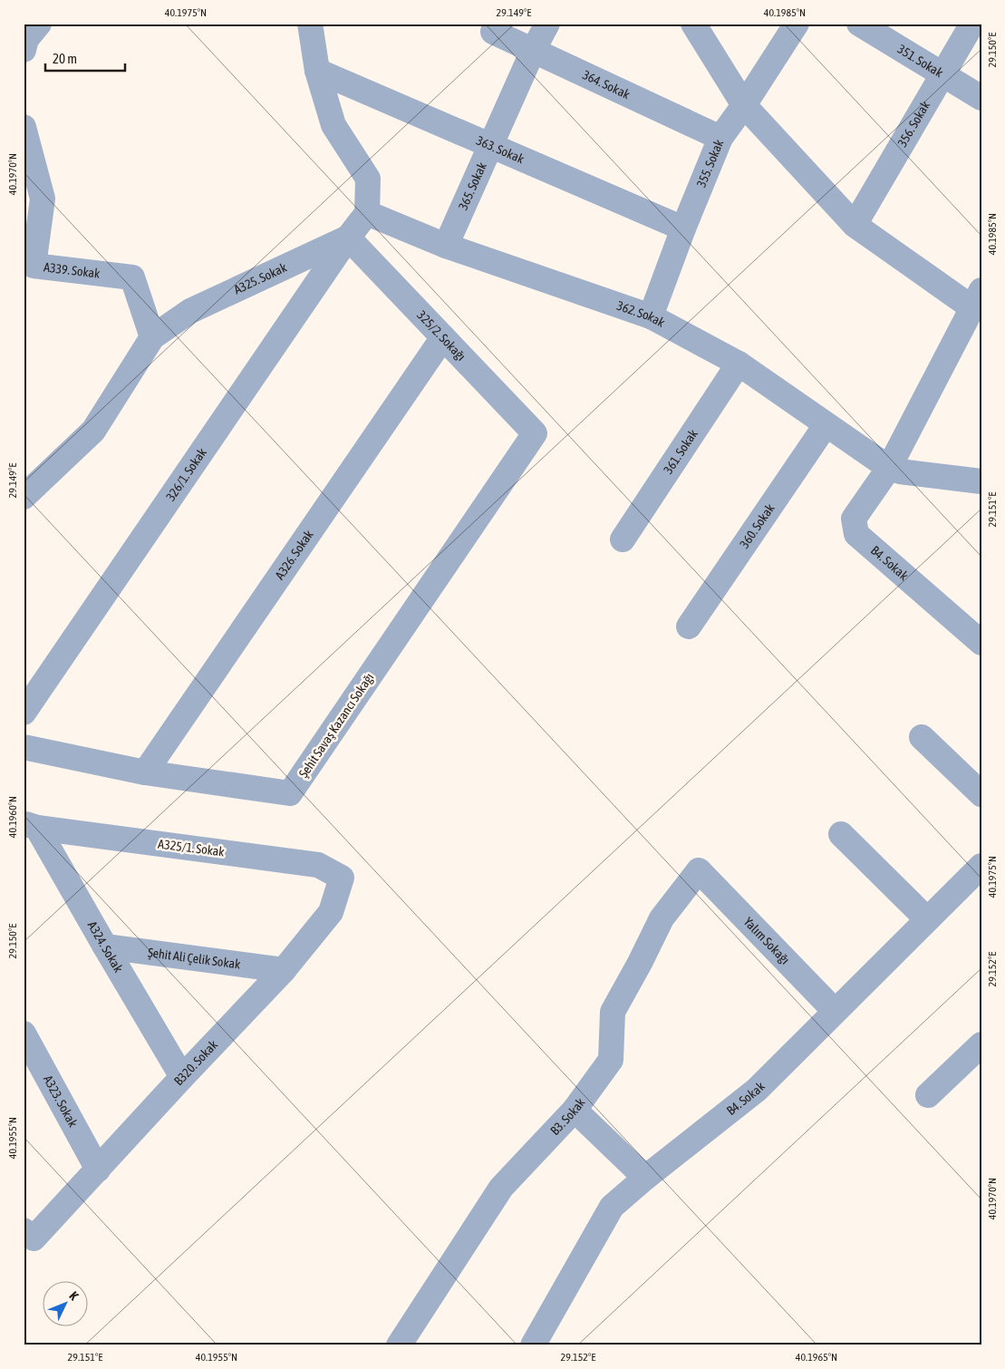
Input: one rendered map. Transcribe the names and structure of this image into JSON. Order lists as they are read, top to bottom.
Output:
{
  "streets": {
    "street": [
      "351. Sokak",
      "364. Sokak",
      "356. Sokak",
      "363. Sokak",
      "355. Sokak",
      "365. Sokak",
      "A339. Sokak",
      "A325. Sokak",
      "362. Sokak",
      "325/2. Sokağı",
      "361. Sokak",
      "326/1. Sokak",
      "360. Sokak",
      "A326. Sokak",
      "B4. Sokak",
      "Şehit Savaş Kazancı Sokağı",
      "A325/1. Sokak",
      "Yalım Sokağı",
      "A324. Sokak",
      "Şehit Ali Çelik Sokak",
      "B320. Sokak",
      "A323. Sokak",
      "B3. Sokak"
    ]
  },
  "crossings": [
    ["351. Sokak", "356. Sokak"],
    ["364. Sokak", "355. Sokak"],
    ["364. Sokak", "365. Sokak"],
    ["363. Sokak", "355. Sokak"],
    ["363. Sokak", "365. Sokak"],
    ["355. Sokak", "362. Sokak"],
    ["365. Sokak", "362. Sokak"],
    ["A339. Sokak", "A325. Sokak"],
    ["A325. Sokak", "362. Sokak"],
    ["A325. Sokak", "325/2. Sokağı"],
    ["A325. Sokak", "326/1. Sokak"],
    ["362. Sokak", "361. Sokak"],
    ["362. Sokak", "360. Sokak"],
    ["362. Sokak", "B4. Sokak"],
    ["325/2. Sokağı", "326/1. Sokak"],
    ["325/2. Sokağı", "A326. Sokak"],
    ["325/2. Sokağı", "Şehit Savaş Kazancı Sokağı"],
    ["A326. Sokak", "Şehit Savaş Kazancı Sokağı"],
    ["B4. Sokak", "Yalım Sokağı"],
    ["A325/1. Sokak", "A324. Sokak"],
    ["A325/1. Sokak", "B320. Sokak"],
    ["Yalım Sokağı", "B3. Sokak"],
    ["A324. Sokak", "Şehit Ali Çelik Sokak"],
    ["A324. Sokak", "B320. Sokak"],
    ["Şehit Ali Çelik Sokak", "B320. Sokak"],
    ["B320. Sokak", "A323. Sokak"]
  ],
  "scale_bar": "20 m",
  "north": "top right",
  "coordinates": [
    "40.1975°N",
    "29.149°E",
    "40.1985°N",
    "29.150°E",
    "40.1970°N",
    "29.151°E",
    "40.1960°N",
    "29.152°E",
    "40.1955°N",
    "40.1965°N"
  ]
}
